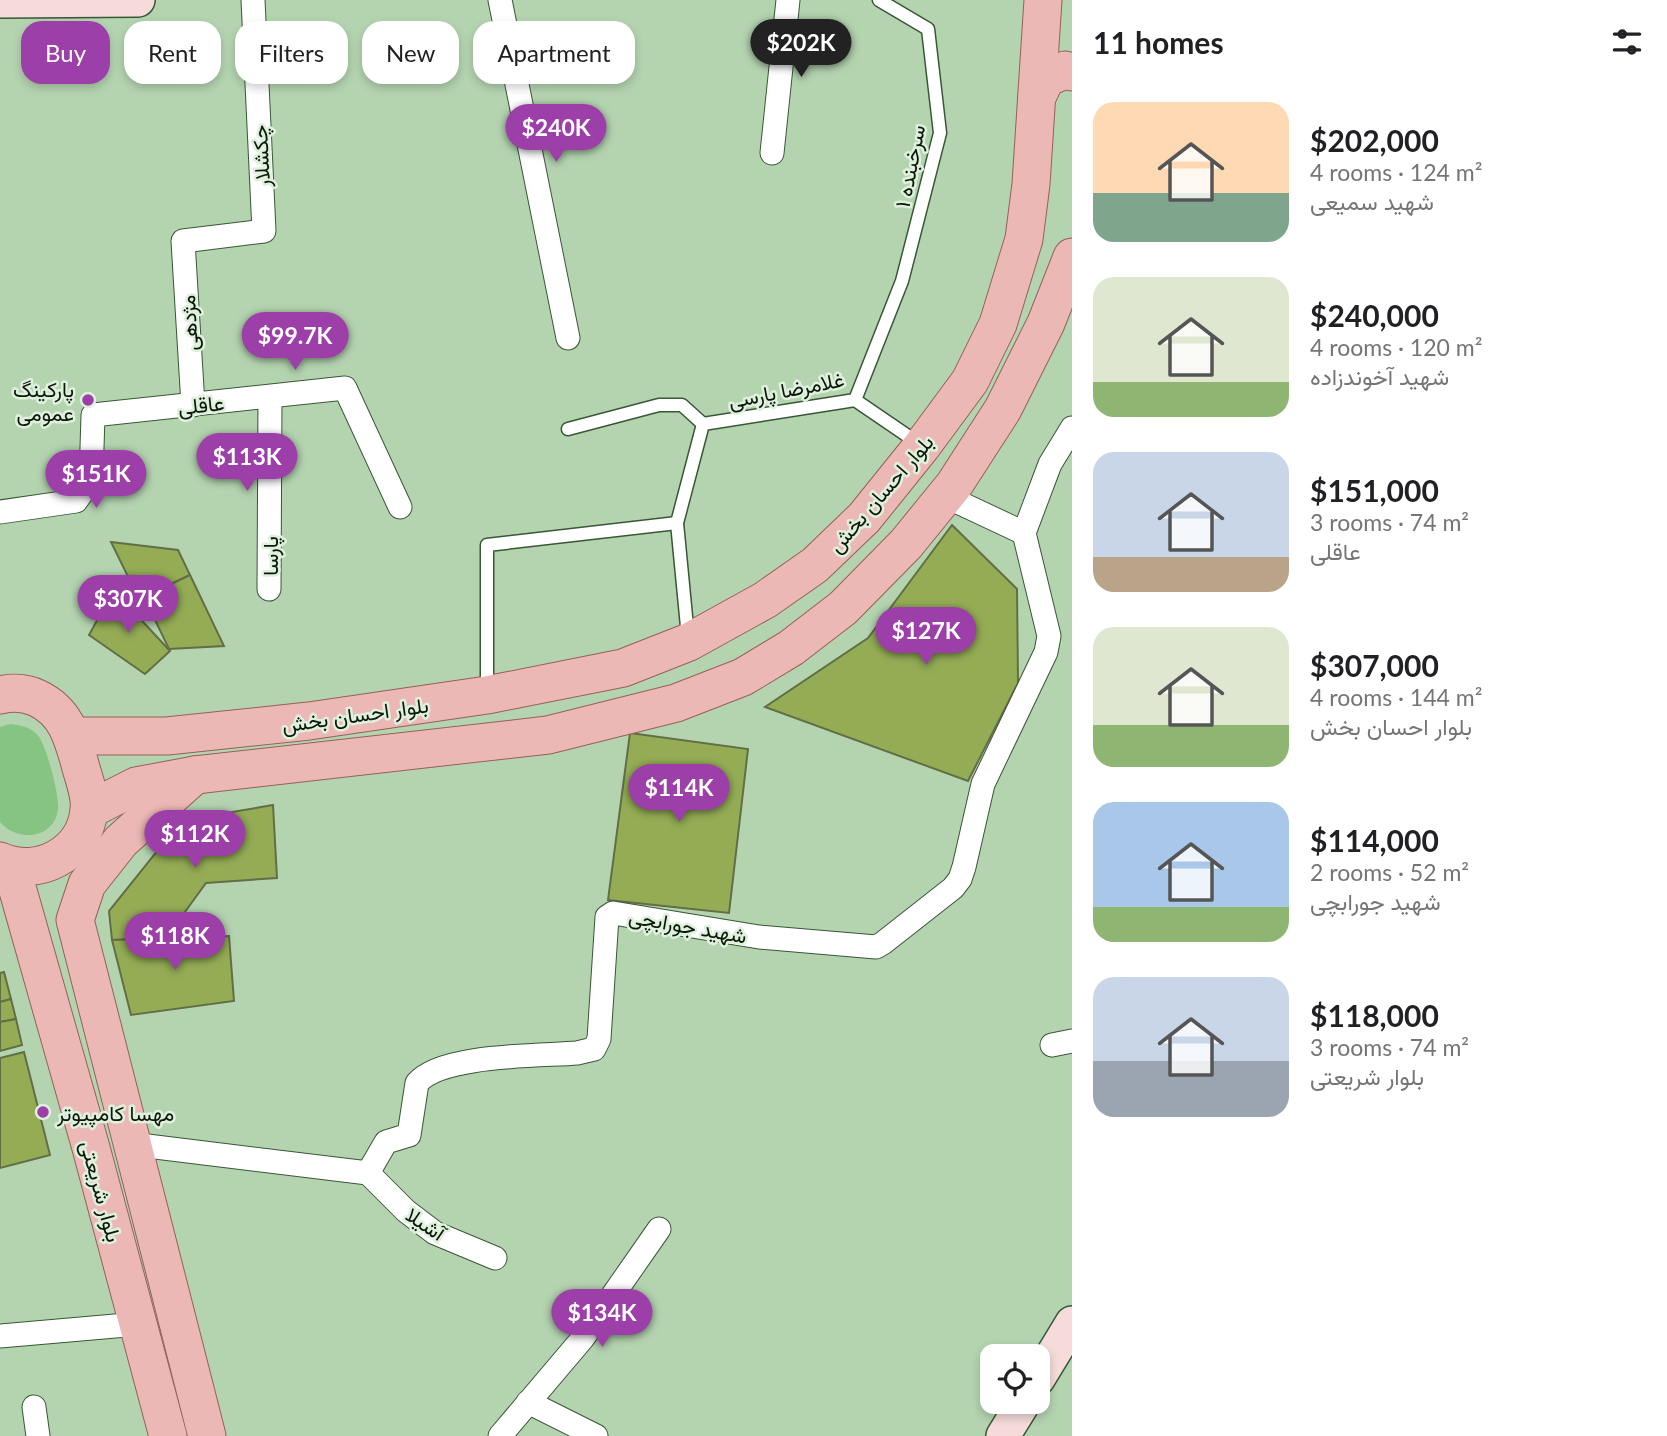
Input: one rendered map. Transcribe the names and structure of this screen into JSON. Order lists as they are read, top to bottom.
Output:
{
  "streets": {
    "main road": ["بلوار احسان بخش", "بلوار شریعتی"],
    "street": [
      "چکشلار",
      "مژدهی",
      "عاقلی",
      "پارسا",
      "شهید جورابچی",
      "آشیلا"
    ],
    "lane": ["سرخبنده ۱", "غلامرضا پارسی"]
  },
  "crossings": [
    ["چکشلار", "مژدهی"],
    ["سرخبنده ۱", "غلامرضا پارسی"],
    ["مژدهی", "عاقلی"],
    ["غلامرضا پارسی", "بلوار احسان بخش"],
    ["عاقلی", "پارسا"],
    ["شهید جورابچی", "آشیلا"]
  ],
  "places": ["پارکینگ عمومی", "مهسا کامپیوتر"],
  "page": {
    "heading": "11 homes",
    "price": [
      "$202K",
      "$240K",
      "$99.7K",
      "$113K",
      "$151K",
      "$307K",
      "$127K",
      "$114K",
      "$112K",
      "$118K",
      "$134K"
    ],
    "chip": [
      "Buy",
      "Rent",
      "Filters",
      "New",
      "Apartment"
    ],
    "list": [
      {
        "name": "$202,000",
        "note": "4 rooms · 124 m² · شهید سمیعی"
      },
      {
        "name": "$240,000",
        "note": "4 rooms · 120 m² · شهید آخوندزاده"
      },
      {
        "name": "$151,000",
        "note": "3 rooms · 74 m² · عاقلی"
      },
      {
        "name": "$307,000",
        "note": "4 rooms · 144 m² · بلوار احسان بخش"
      },
      {
        "name": "$114,000",
        "note": "2 rooms · 52 m² · شهید جورابچی"
      },
      {
        "name": "$118,000",
        "note": "3 rooms · 74 m² · بلوار شریعتی"
      }
    ]
  }
}
